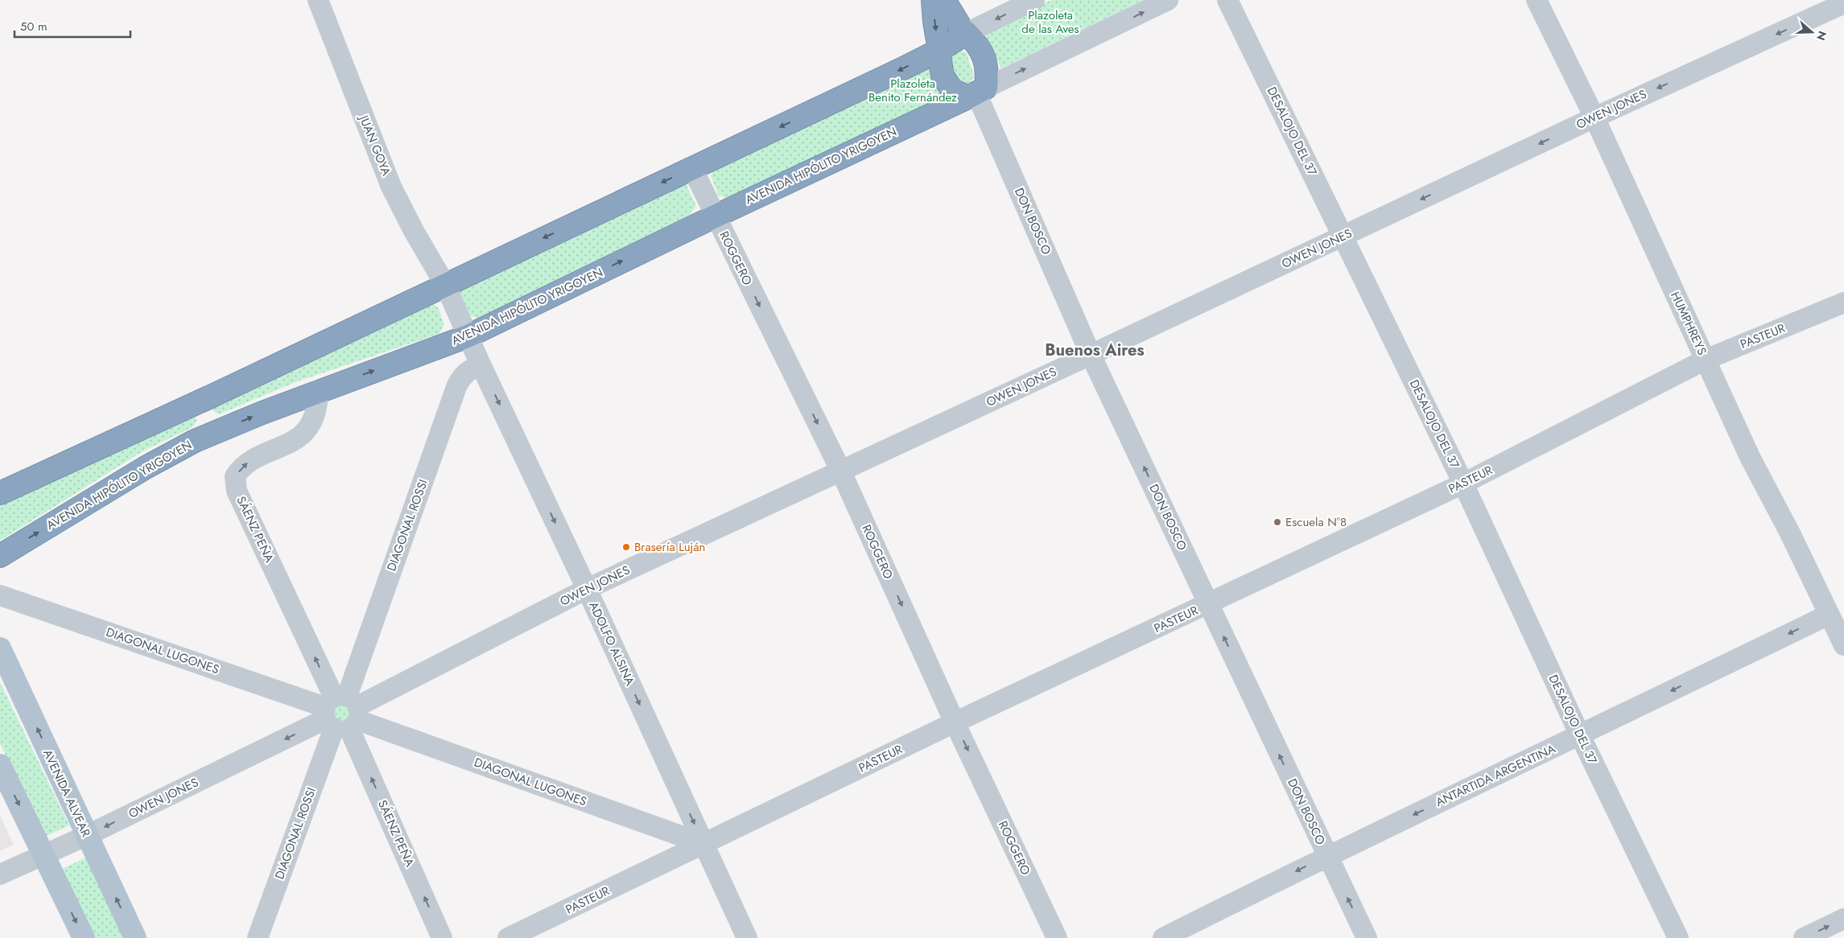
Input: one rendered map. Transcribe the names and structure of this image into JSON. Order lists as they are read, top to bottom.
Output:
{
  "streets": {
    "highway": ["AVENIDA HIPÓLITO YRIGOYEN"],
    "main road": ["AVENIDA ALVEAR"],
    "street": [
      "OWEN JONES",
      "DESALOJO DEL 37",
      "JUAN GOYA",
      "DON BOSCO",
      "ROGGERO",
      "HUMPHREYS",
      "PASTEUR",
      "DIAGONAL ROSSI",
      "SÁENZ PEÑA",
      "ADOLFO ALSINA",
      "DIAGONAL LUGONES",
      "ANTARTIDA ARGENTINA"
    ]
  },
  "crossings": [
    ["OWEN JONES", "DESALOJO DEL 37"],
    ["OWEN JONES", "DON BOSCO"],
    ["OWEN JONES", "ROGGERO"],
    ["OWEN JONES", "HUMPHREYS"],
    ["OWEN JONES", "DIAGONAL ROSSI"],
    ["OWEN JONES", "SÁENZ PEÑA"],
    ["OWEN JONES", "ADOLFO ALSINA"],
    ["OWEN JONES", "DIAGONAL LUGONES"],
    ["OWEN JONES", "AVENIDA ALVEAR"],
    ["DESALOJO DEL 37", "PASTEUR"],
    ["DESALOJO DEL 37", "ANTARTIDA ARGENTINA"],
    ["JUAN GOYA", "ADOLFO ALSINA"],
    ["AVENIDA HIPÓLITO YRIGOYEN", "DON BOSCO"],
    ["AVENIDA HIPÓLITO YRIGOYEN", "ROGGERO"],
    ["AVENIDA HIPÓLITO YRIGOYEN", "SÁENZ PEÑA"],
    ["AVENIDA HIPÓLITO YRIGOYEN", "ADOLFO ALSINA"],
    ["DON BOSCO", "PASTEUR"],
    ["DON BOSCO", "ANTARTIDA ARGENTINA"],
    ["ROGGERO", "PASTEUR"],
    ["HUMPHREYS", "PASTEUR"],
    ["HUMPHREYS", "ANTARTIDA ARGENTINA"],
    ["PASTEUR", "ADOLFO ALSINA"],
    ["PASTEUR", "DIAGONAL LUGONES"],
    ["DIAGONAL ROSSI", "SÁENZ PEÑA"],
    ["DIAGONAL ROSSI", "ADOLFO ALSINA"],
    ["DIAGONAL ROSSI", "DIAGONAL LUGONES"],
    ["SÁENZ PEÑA", "DIAGONAL LUGONES"],
    ["ADOLFO ALSINA", "DIAGONAL LUGONES"]
  ],
  "one_way": [
    "OWEN JONES",
    "AVENIDA HIPÓLITO YRIGOYEN",
    "DON BOSCO",
    "ROGGERO",
    "SÁENZ PEÑA",
    "ADOLFO ALSINA",
    "ANTARTIDA ARGENTINA"
  ],
  "districts": ["Buenos Aires"],
  "parks": ["Plazoleta de las Aves", "Plazoleta Benito Fernández"],
  "places": ["Escuela N°8", "Brasería Luján"],
  "scale_bar": "50 m",
  "north": "right"
}
